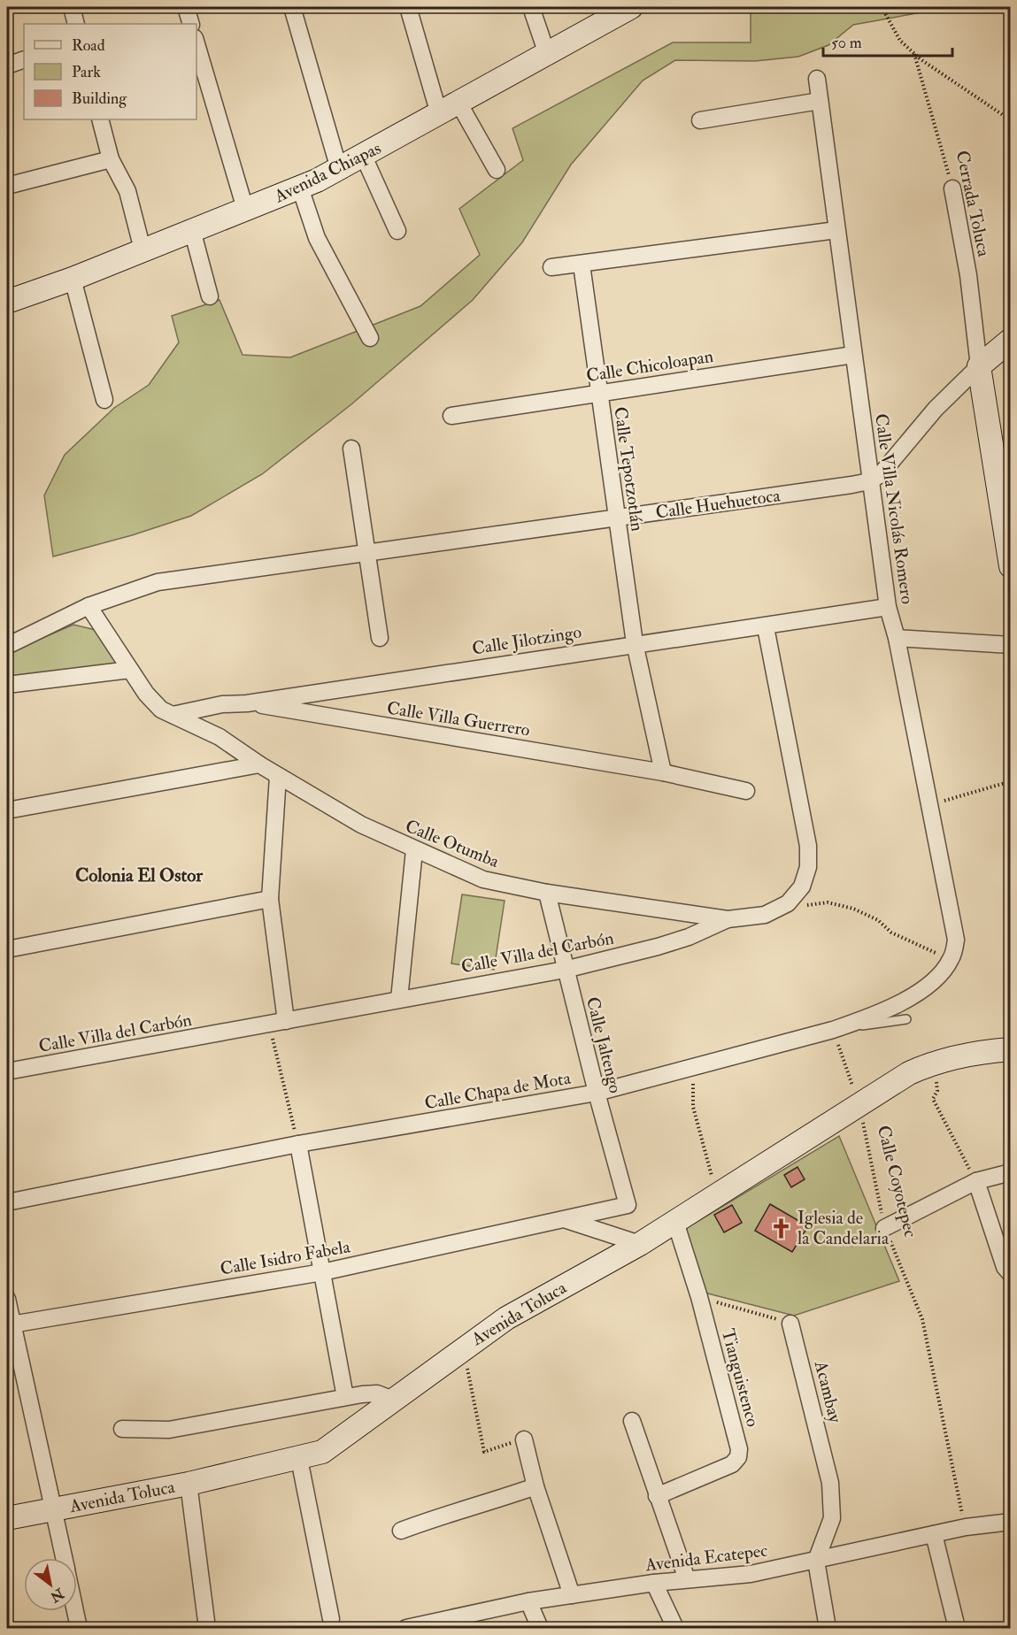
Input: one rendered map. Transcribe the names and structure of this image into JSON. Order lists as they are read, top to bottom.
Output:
{
  "streets": {
    "street": [
      "Avenida Chiapas",
      "Cerrada Toluca",
      "Calle Chicoloapan",
      "Calle Tepotzotlán",
      "Calle Huehuetoca",
      "Calle Villa Nicolás Romero",
      "Calle Jilotzingo",
      "Calle Villa Guerrero",
      "Calle Otumba",
      "Calle Villa del Carbón",
      "Calle Jaltengo",
      "Calle Chapa de Mota",
      "Calle Isidro Fabela",
      "Avenida Toluca",
      "Tianguistenco",
      "Acambay",
      "Avenida Ecatepec"
    ],
    "path": ["Calle Coyotepec"]
  },
  "crossings": [
    ["Calle Chicoloapan", "Calle Tepotzotlán"],
    ["Calle Chicoloapan", "Calle Villa Nicolás Romero"],
    ["Calle Tepotzotlán", "Calle Huehuetoca"],
    ["Calle Tepotzotlán", "Calle Jilotzingo"],
    ["Calle Tepotzotlán", "Calle Villa Guerrero"],
    ["Calle Huehuetoca", "Calle Villa Nicolás Romero"],
    ["Calle Huehuetoca", "Calle Otumba"],
    ["Calle Villa Nicolás Romero", "Calle Jilotzingo"],
    ["Calle Villa Nicolás Romero", "Calle Chapa de Mota"],
    ["Calle Jilotzingo", "Calle Villa Guerrero"],
    ["Calle Jilotzingo", "Calle Otumba"],
    ["Calle Jilotzingo", "Calle Villa del Carbón"],
    ["Calle Otumba", "Calle Villa del Carbón"],
    ["Calle Otumba", "Calle Jaltengo"],
    ["Calle Villa del Carbón", "Calle Jaltengo"],
    ["Calle Jaltengo", "Calle Chapa de Mota"],
    ["Calle Jaltengo", "Calle Isidro Fabela"],
    ["Calle Chapa de Mota", "Calle Coyotepec"],
    ["Calle Coyotepec", "Avenida Toluca"],
    ["Calle Coyotepec", "Avenida Ecatepec"],
    ["Calle Isidro Fabela", "Avenida Toluca"],
    ["Avenida Toluca", "Tianguistenco"],
    ["Acambay", "Avenida Ecatepec"]
  ],
  "districts": ["Colonia El Ostor"],
  "places": {
    "church": ["Iglesia de la Candelaria"]
  },
  "legend": ["Road", "Park", "Building"],
  "scale_bar": "50 m",
  "north": "bottom right"
}
